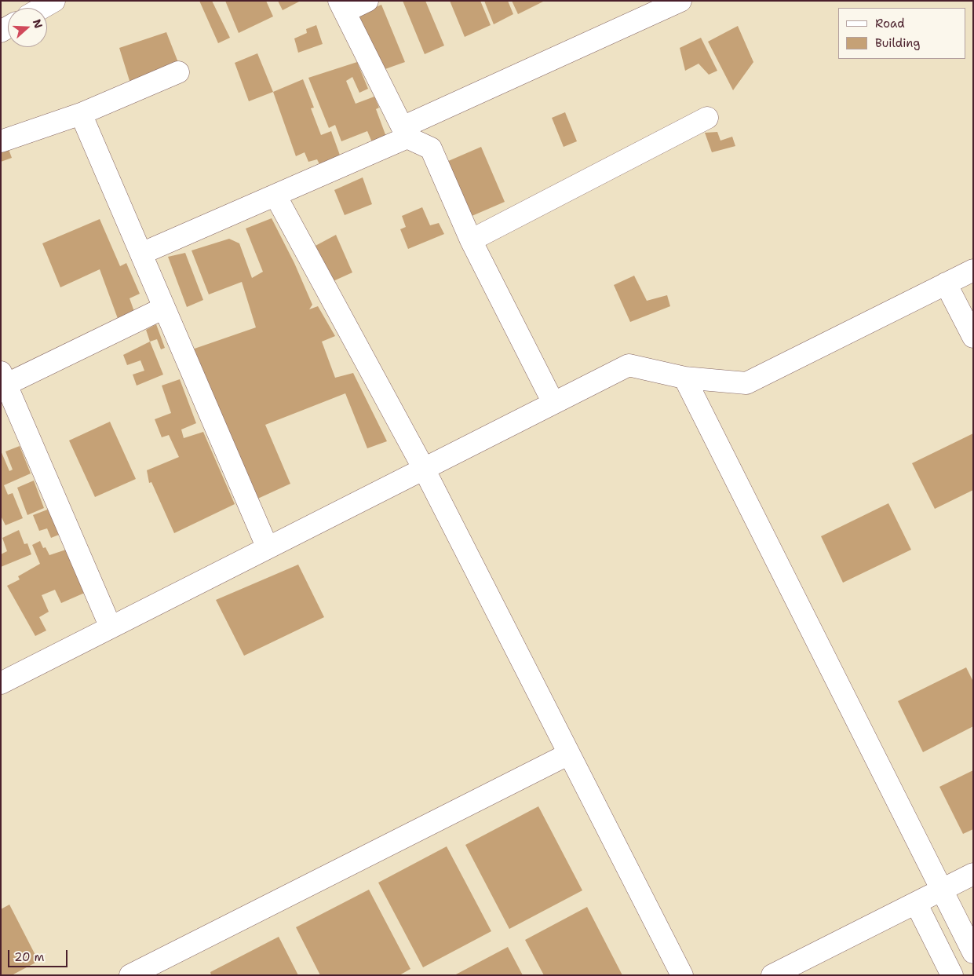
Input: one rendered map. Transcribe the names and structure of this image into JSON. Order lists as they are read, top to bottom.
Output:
{
  "legend": ["Road", "Building"],
  "scale_bar": "20 m",
  "north": "right"
}
